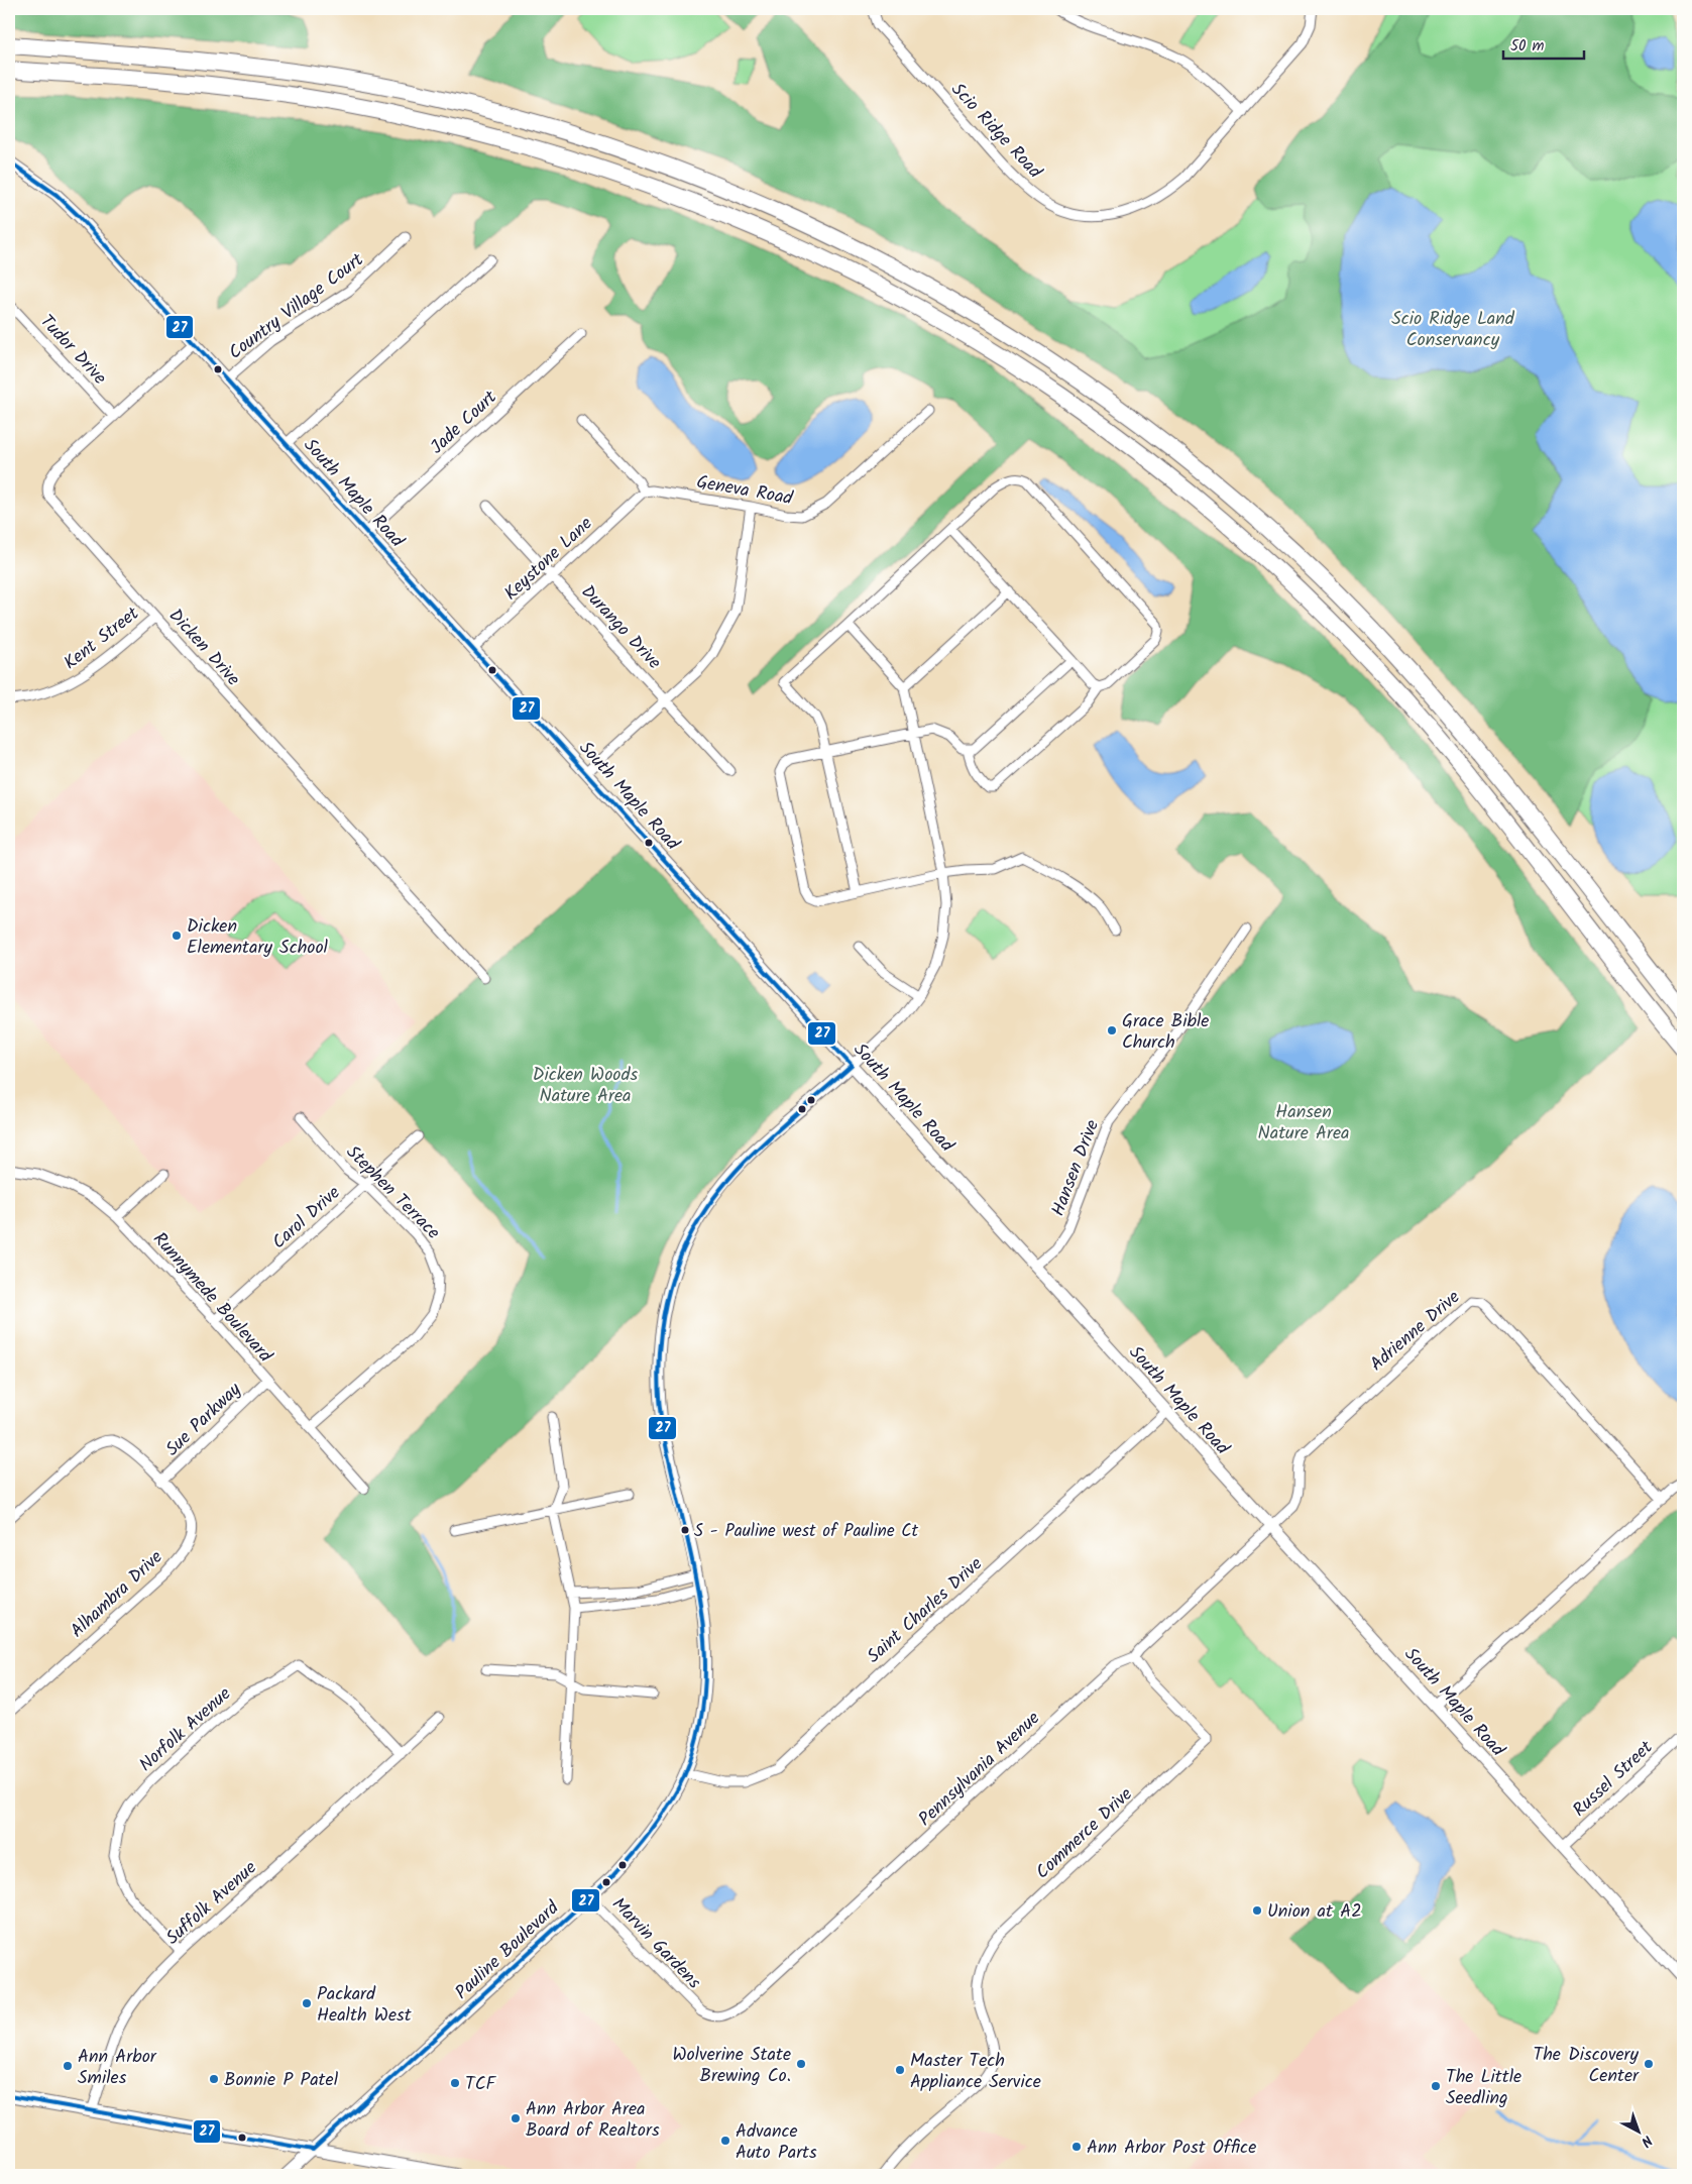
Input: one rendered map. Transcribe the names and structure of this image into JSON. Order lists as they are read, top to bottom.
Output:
{
  "streets": {
    "street": [
      "Scio Ridge Road",
      "Country Village Court",
      "Tudor Drive",
      "Jade Court",
      "Geneva Road",
      "South Maple Road",
      "Keystone Lane",
      "Durango Drive",
      "Kent Street",
      "Dicken Drive",
      "Hansen Drive",
      "Stephen Terrace",
      "Carol Drive",
      "Runnymede Boulevard",
      "Adrienne Drive",
      "Sue Parkway",
      "Alhambra Drive",
      "Saint Charles Drive",
      "Norfolk Avenue",
      "Pennsylvania Avenue",
      "Russel Street",
      "Commerce Drive",
      "Suffolk Avenue",
      "Marvin Gardens",
      "Pauline Boulevard"
    ]
  },
  "crossings": [
    ["Country Village Court", "South Maple Road"],
    ["Tudor Drive", "Dicken Drive"],
    ["Jade Court", "South Maple Road"],
    ["Geneva Road", "Keystone Lane"],
    ["South Maple Road", "Keystone Lane"],
    ["South Maple Road", "Dicken Drive"],
    ["South Maple Road", "Hansen Drive"],
    ["South Maple Road", "Adrienne Drive"],
    ["South Maple Road", "Saint Charles Drive"],
    ["South Maple Road", "Pennsylvania Avenue"],
    ["South Maple Road", "Russel Street"],
    ["South Maple Road", "Pauline Boulevard"],
    ["Keystone Lane", "Durango Drive"],
    ["Kent Street", "Dicken Drive"],
    ["Stephen Terrace", "Carol Drive"],
    ["Stephen Terrace", "Runnymede Boulevard"],
    ["Carol Drive", "Runnymede Boulevard"],
    ["Runnymede Boulevard", "Sue Parkway"],
    ["Adrienne Drive", "Pennsylvania Avenue"],
    ["Sue Parkway", "Alhambra Drive"],
    ["Saint Charles Drive", "Pauline Boulevard"],
    ["Norfolk Avenue", "Suffolk Avenue"],
    ["Pennsylvania Avenue", "Commerce Drive"],
    ["Pennsylvania Avenue", "Marvin Gardens"],
    ["Marvin Gardens", "Pauline Boulevard"]
  ],
  "parks": ["Scio Ridge Land Conservancy", "Dicken Woods Nature Area", "Hansen Nature Area"],
  "places": [
    "Dicken Elementary School",
    "Grace Bible Church",
    "S - Pauline west of Pauline Ct",
    "Union at A2",
    "Packard Health West",
    "Wolverine State Brewing Co.",
    "The Discovery Center",
    "Ann Arbor Smiles",
    "Master Tech Appliance Service",
    "Bonnie P Patel",
    "TCF",
    "The Little Seedling",
    "Ann Arbor Area Board of Realtors",
    "Advance Auto Parts",
    "Ann Arbor Post Office"
  ],
  "lines": ["transit line 27"],
  "scale_bar": "50 m",
  "north": "bottom right"
}
